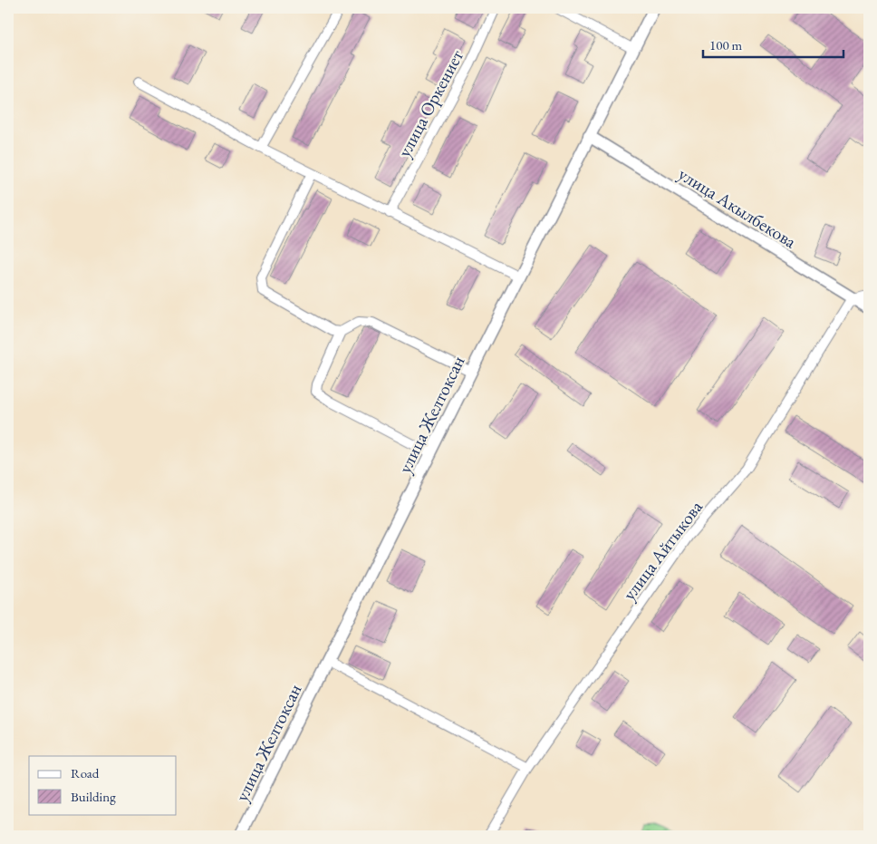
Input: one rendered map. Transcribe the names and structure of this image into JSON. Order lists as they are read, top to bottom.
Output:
{
  "streets": {
    "street": [
      "улица Оркениет",
      "улица Акылбекова",
      "улица Желтоксан",
      "улица Айтыкова"
    ]
  },
  "crossings": [
    ["улица Акылбекова", "улица Желтоксан"],
    ["улица Акылбекова", "улица Айтыкова"]
  ],
  "legend": ["Road", "Building"],
  "scale_bar": "100 m"
}
